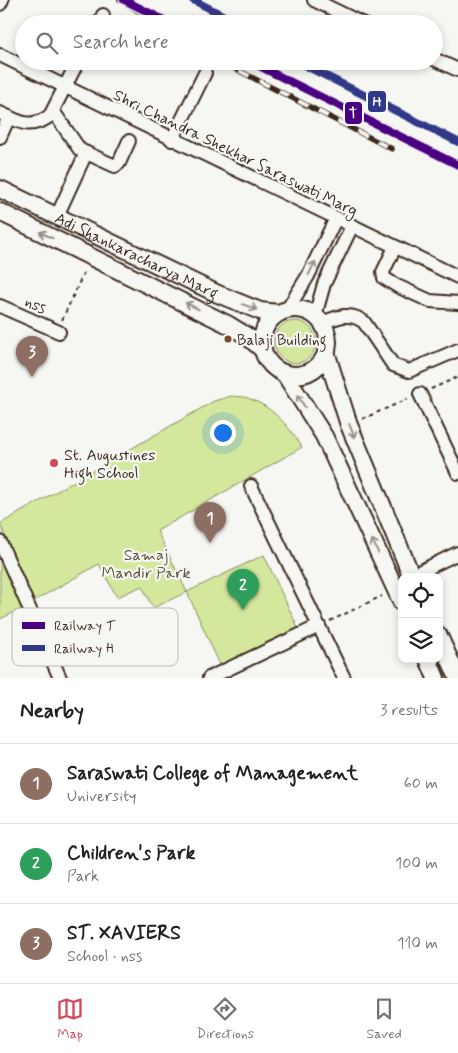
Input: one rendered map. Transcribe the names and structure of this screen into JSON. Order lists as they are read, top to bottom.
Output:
{
  "streets": {
    "main road": ["Adi Shankaracharya Marg"],
    "street": ["Shri Chandra Shekhar Saraswati Marg", "nss"]
  },
  "parks": ["Samaj Mandir Park"],
  "places": ["Balaji Building", "St. Augustines High School"],
  "lines": ["rail line T", "rail line H"],
  "legend": ["Railway T", "Railway H"],
  "page": {
    "search": "Search here",
    "pins": ["3", "1", "2"],
    "heading": ["Nearby", "3 results"],
    "list": [
      {
        "mark": "1",
        "name": "Saraswati College of Management",
        "note": "University",
        "value": "60 m"
      },
      {
        "mark": "2",
        "name": "Children's Park",
        "note": "Park",
        "value": "100 m"
      },
      {
        "mark": "3",
        "name": "ST. XAVIERS",
        "note": "School · nss",
        "value": "110 m"
      }
    ],
    "nav": ["Map", "Directions", "Saved"]
  }
}
